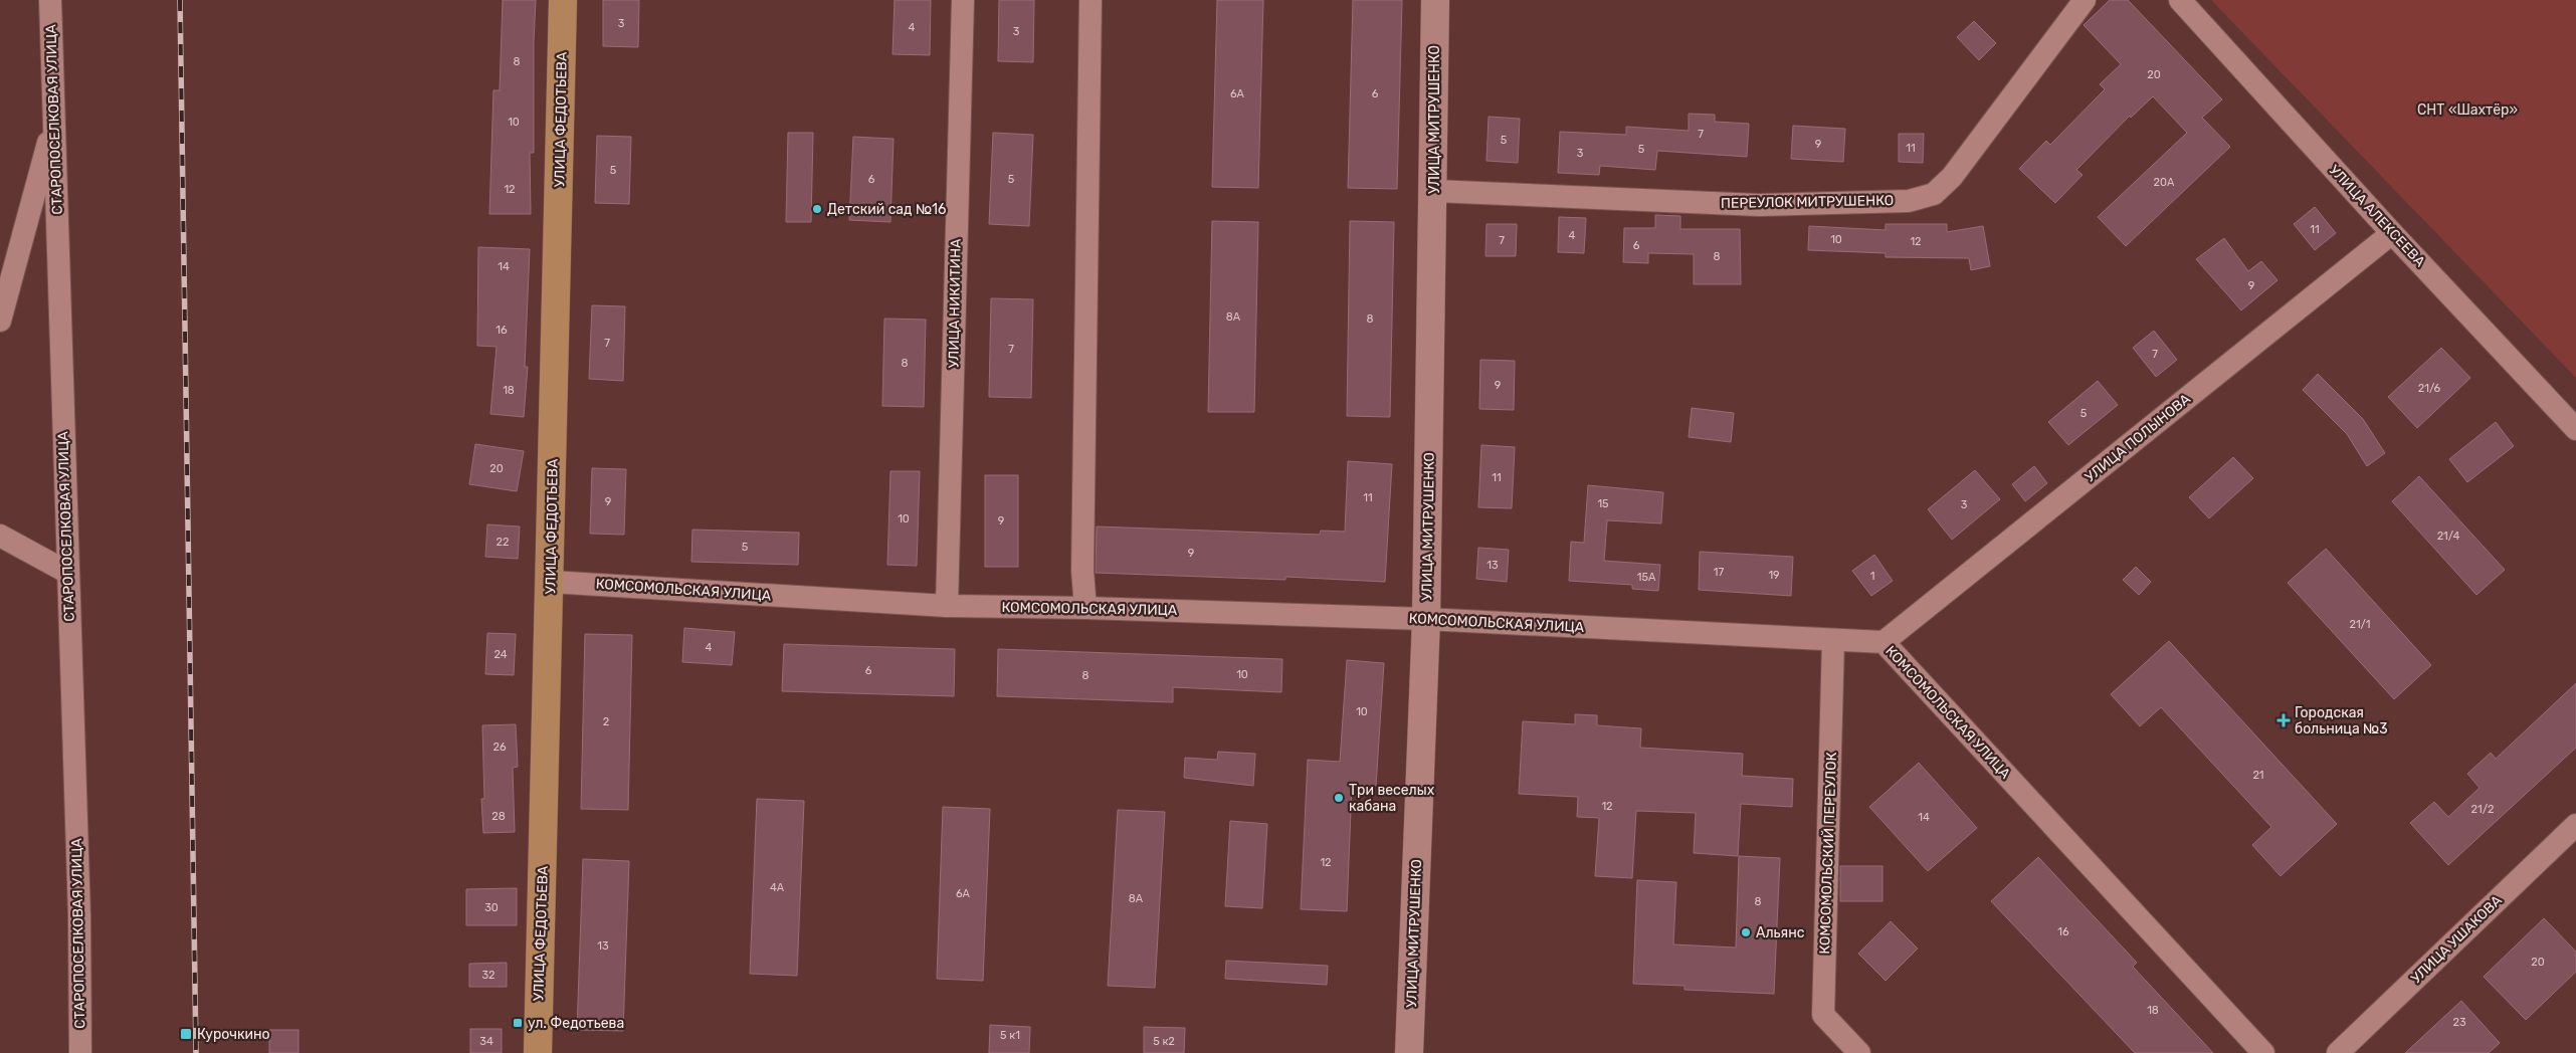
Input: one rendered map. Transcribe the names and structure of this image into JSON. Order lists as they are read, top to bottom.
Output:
{
  "streets": {
    "main road": ["УЛИЦА ФЕДОТЬЕВА"],
    "street": [
      "СТАРОПОСЕЛКОВАЯ УЛИЦА",
      "УЛИЦА МИТРУШЕНКО",
      "ПЕРЕУЛОК МИТРУШЕНКО",
      "УЛИЦА АЛЕКСЕЕВА",
      "УЛИЦА НИКИТИНА",
      "УЛИЦА ПОЛЫНОВА",
      "КОМСОМОЛЬСКАЯ УЛИЦА",
      "КОМСОМОЛЬСКИЙ ПЕРЕУЛОК",
      "УЛИЦА УШАКОВА"
    ]
  },
  "crossings": [
    ["УЛИЦА ФЕДОТЬЕВА", "КОМСОМОЛЬСКАЯ УЛИЦА"],
    ["УЛИЦА МИТРУШЕНКО", "ПЕРЕУЛОК МИТРУШЕНКО"],
    ["УЛИЦА МИТРУШЕНКО", "КОМСОМОЛЬСКАЯ УЛИЦА"],
    ["УЛИЦА АЛЕКСЕЕВА", "УЛИЦА ПОЛЫНОВА"],
    ["УЛИЦА НИКИТИНА", "КОМСОМОЛЬСКАЯ УЛИЦА"],
    ["УЛИЦА ПОЛЫНОВА", "КОМСОМОЛЬСКАЯ УЛИЦА"],
    ["КОМСОМОЛЬСКАЯ УЛИЦА", "КОМСОМОЛЬСКИЙ ПЕРЕУЛОК"]
  ],
  "parks": ["СНТ «Шахтёр»"],
  "places": {
    "other": ["Детский сад №16", "Три веселых кабана", "Альянс"],
    "health": ["Городская больница №3"],
    "transit": ["ул. Федотьева", "Курочкино"]
  },
  "house_numbers": [
    "3",
    "4",
    "3",
    "8",
    "20",
    "6А",
    "6",
    "10",
    "7",
    "5",
    "9",
    "11",
    "5",
    "3",
    "5",
    "6",
    "5",
    "20А",
    "12",
    "11",
    "4",
    "10",
    "7",
    "12",
    "6",
    "8",
    "14",
    "9",
    "8А",
    "8",
    "16",
    "7",
    "7",
    "7",
    "8",
    "9",
    "21/6",
    "18",
    "5",
    "20",
    "11",
    "11",
    "9",
    "15",
    "3",
    "10",
    "9",
    "21/4",
    "22",
    "5",
    "9",
    "13",
    "17",
    "19",
    "1",
    "15А",
    "21/1",
    "4",
    "24",
    "6",
    "10",
    "8",
    "10",
    "2",
    "26",
    "21",
    "12",
    "21/2",
    "28",
    "14",
    "12",
    "4А",
    "6А",
    "8А",
    "8",
    "30",
    "16",
    "13",
    "20",
    "32",
    "18",
    "23",
    "5 к1",
    "34",
    "5 к2"
  ]
}
